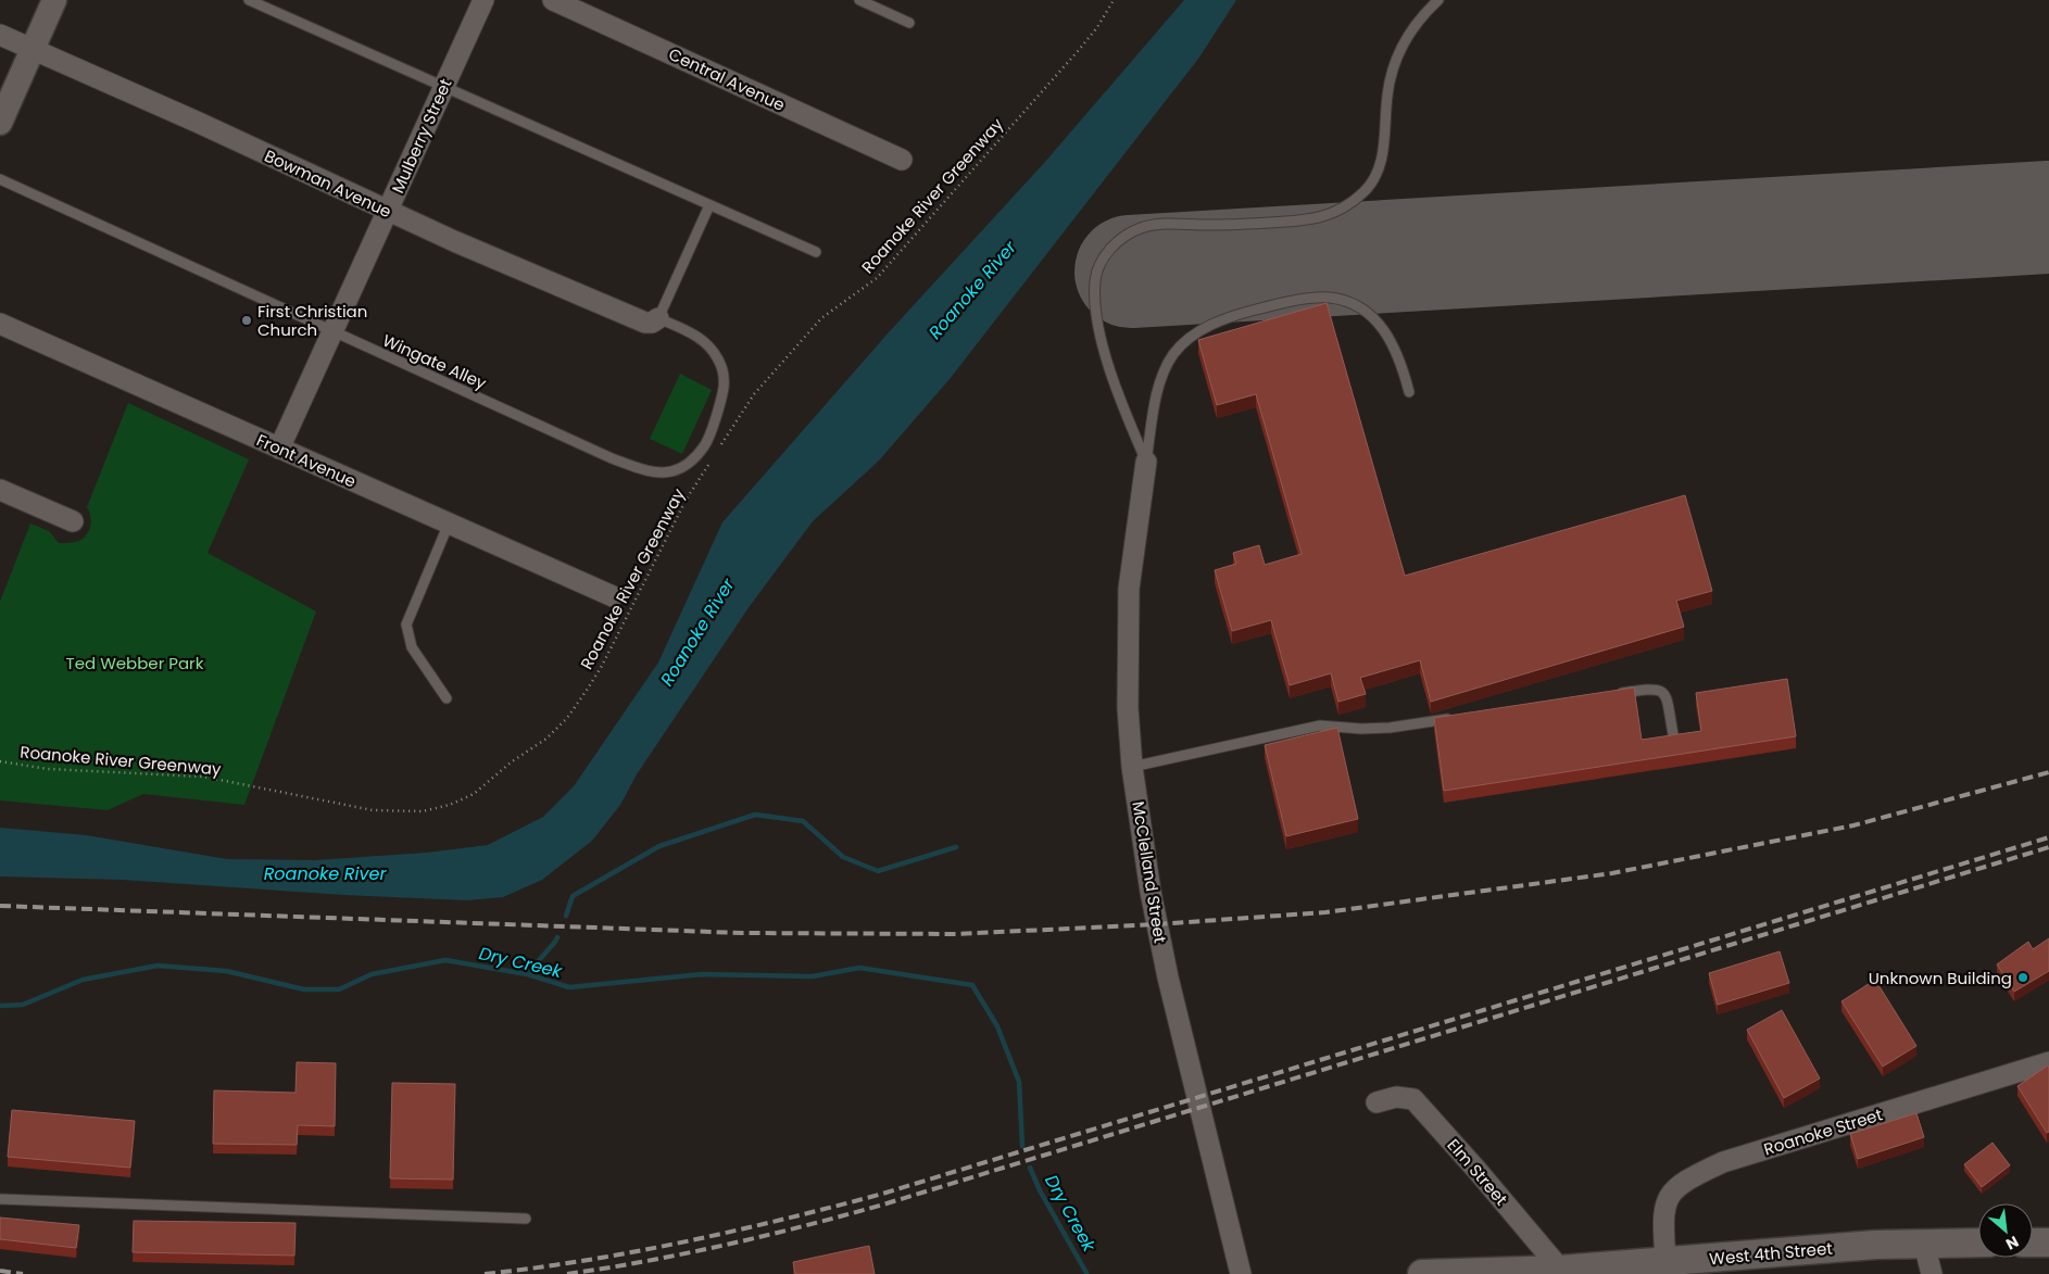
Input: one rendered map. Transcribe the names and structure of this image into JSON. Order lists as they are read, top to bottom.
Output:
{
  "streets": {
    "main road": ["West 4th Street"],
    "street": [
      "Central Avenue",
      "Mulberry Street",
      "Bowman Avenue",
      "Front Avenue",
      "McClelland Street",
      "Roanoke Street",
      "Elm Street"
    ],
    "lane": ["Wingate Alley"],
    "path": ["Roanoke River Greenway"]
  },
  "crossings": [
    ["Mulberry Street", "Bowman Avenue"],
    ["Mulberry Street", "Wingate Alley"],
    ["Mulberry Street", "Front Avenue"],
    ["Bowman Avenue", "Wingate Alley"],
    ["Roanoke Street", "West 4th Street"],
    ["Elm Street", "West 4th Street"]
  ],
  "water": ["Roanoke River", "Dry Creek"],
  "parks": ["Ted Webber Park"],
  "places": ["First Christian Church", "Unknown Building"],
  "north": "bottom right"
}
